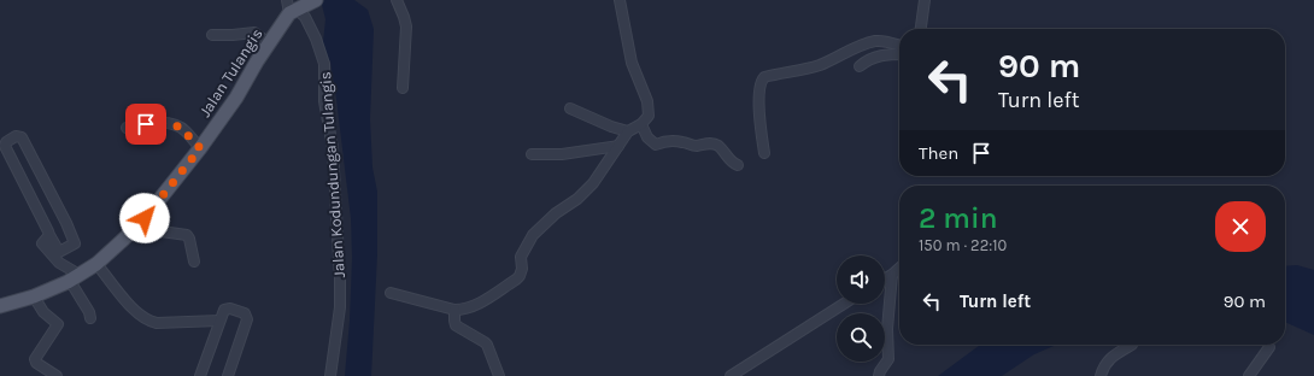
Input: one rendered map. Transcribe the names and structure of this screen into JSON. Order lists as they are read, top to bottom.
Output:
{
  "streets": {
    "main road": ["Jalan Tulangis"],
    "street": ["Jalan Kodundungan Tulangis"]
  },
  "crossings": [
    ["Jalan Tulangis", "Jalan Kodundungan Tulangis"]
  ],
  "page": {
    "turn": ["90 m", "Turn left"],
    "then": "Then",
    "heading": ["2 min", "150 m · 22:10"],
    "list": [
      {
        "name": "Turn left",
        "value": "90 m"
      }
    ]
  }
}
